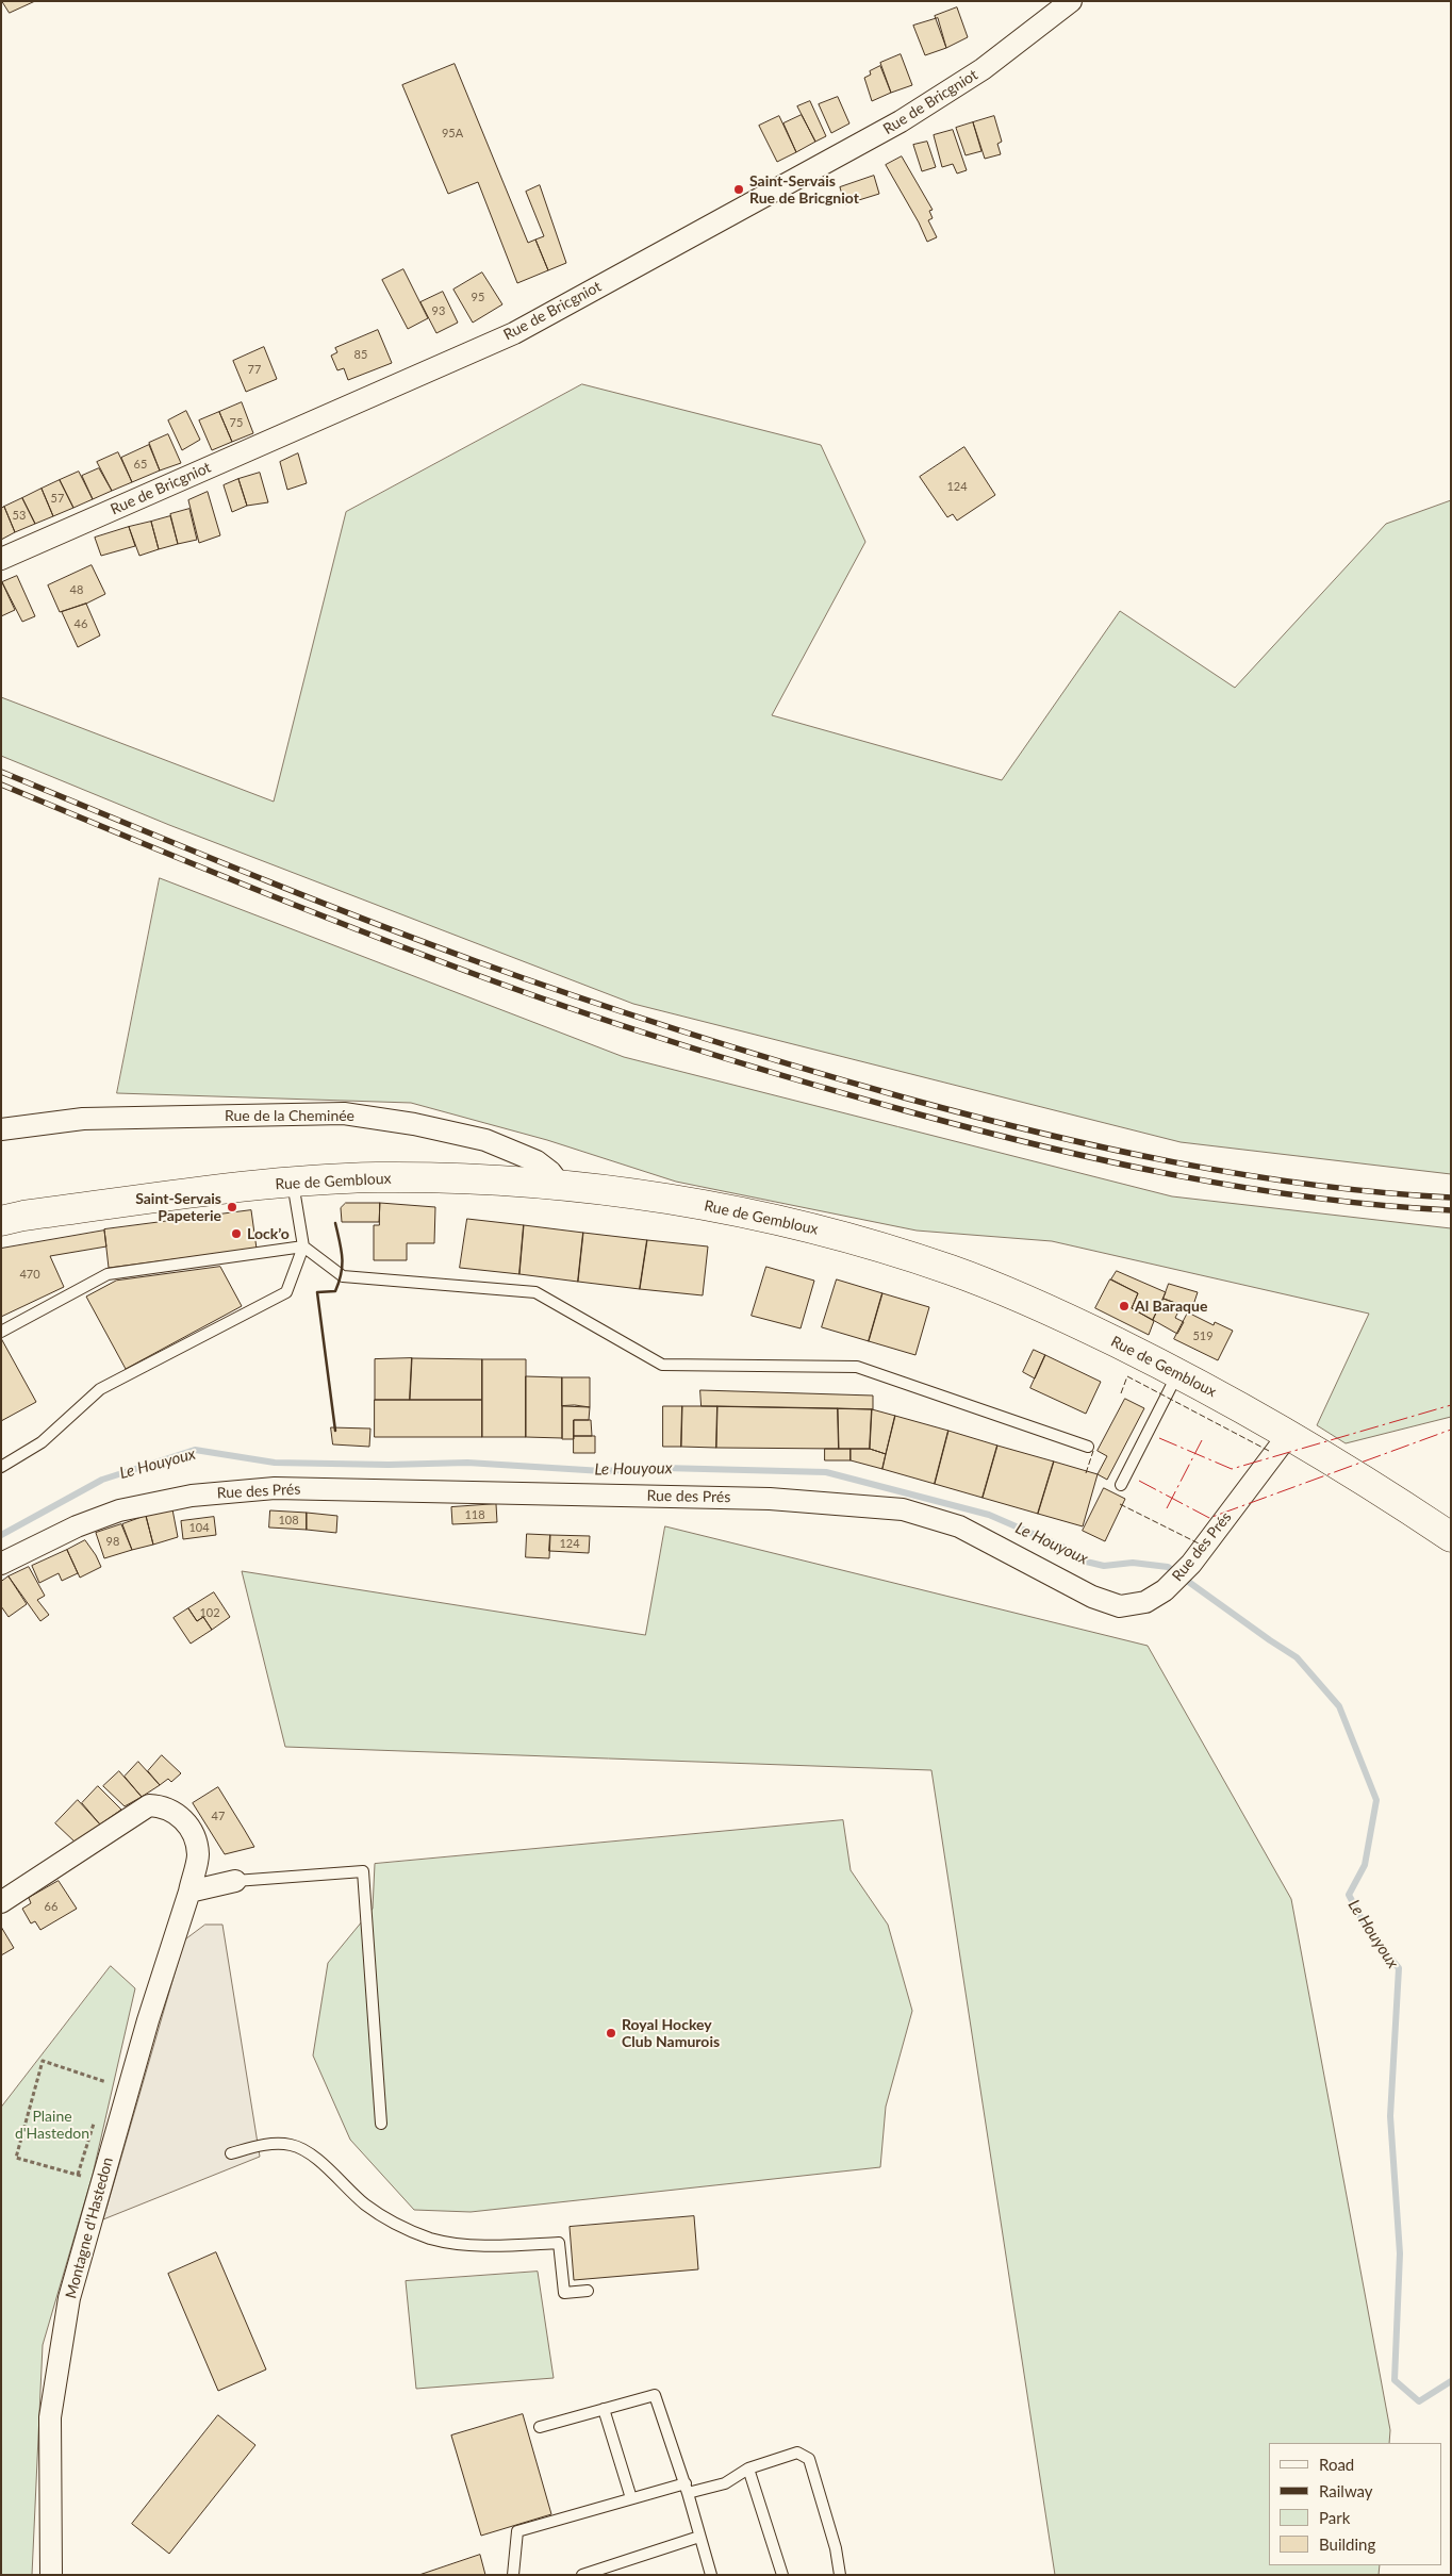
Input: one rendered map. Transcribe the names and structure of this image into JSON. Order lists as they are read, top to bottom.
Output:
{
  "streets": {
    "main road": ["Rue de Gembloux"],
    "street": [
      "Rue de Bricgniot",
      "Rue de la Cheminée",
      "Rue des Prés",
      "Montagne d'Hastedon"
    ]
  },
  "crossings": [
    ["Rue de la Cheminée", "Rue de Gembloux"],
    ["Rue de Gembloux", "Rue des Prés"]
  ],
  "water": ["Le Houyoux"],
  "parks": ["Plaine d'Hastedon"],
  "places": [
    "Saint-Servais Rue de Bricgniot",
    "Saint-Servais Papeterie",
    "Lock’o",
    "Al Baraque",
    "Royal Hockey Club Namurois"
  ],
  "house_numbers": [
    "95A",
    "95",
    "93",
    "85",
    "77",
    "75",
    "65",
    "124",
    "57",
    "53",
    "48",
    "46",
    "470",
    "519",
    "118",
    "108",
    "104",
    "98",
    "124",
    "102",
    "47",
    "66"
  ],
  "legend": [
    "Road",
    "Railway",
    "Park",
    "Building"
  ]
}
